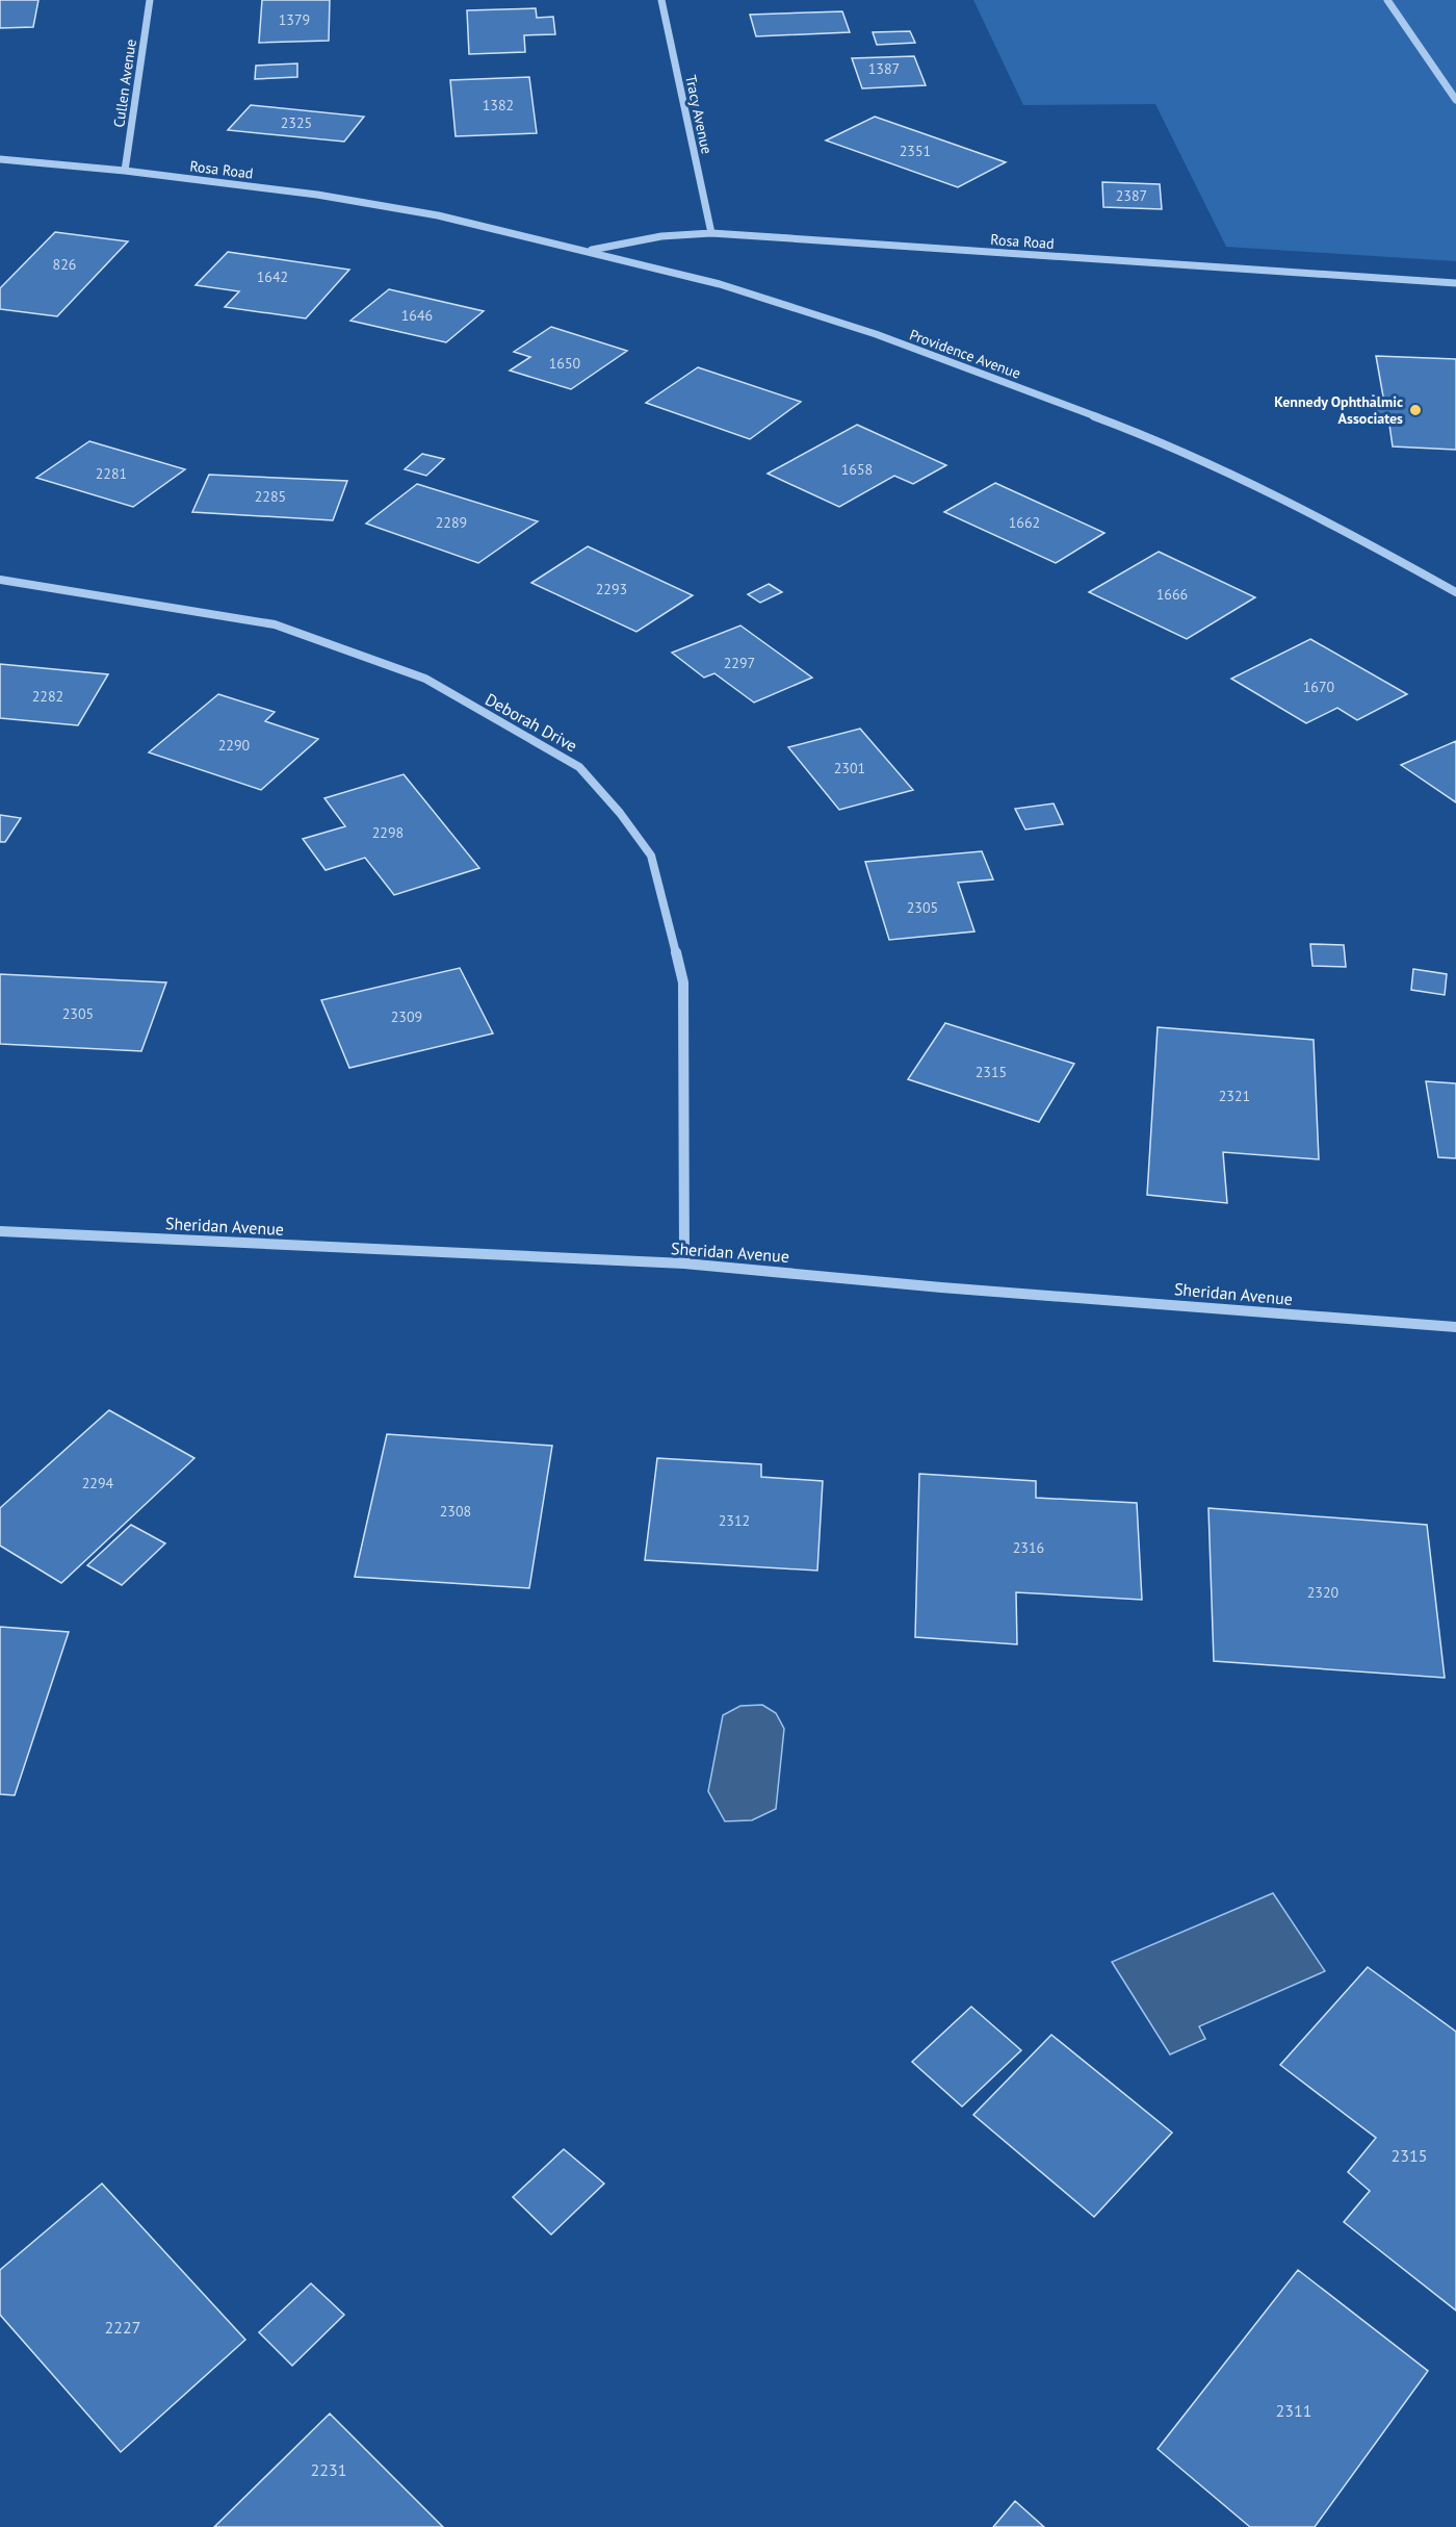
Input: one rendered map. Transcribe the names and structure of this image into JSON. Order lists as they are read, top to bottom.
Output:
{
  "streets": {
    "street": [
      "Cullen Avenue",
      "Tracy Avenue",
      "Rosa Road",
      "Providence Avenue",
      "Deborah Drive",
      "Sheridan Avenue"
    ]
  },
  "crossings": [
    ["Cullen Avenue", "Rosa Road"],
    ["Tracy Avenue", "Rosa Road"],
    ["Rosa Road", "Providence Avenue"],
    ["Deborah Drive", "Sheridan Avenue"]
  ],
  "places": ["Kennedy Ophthalmic Associates"],
  "house_numbers": [
    "1379",
    "1387",
    "1382",
    "2325",
    "2351",
    "2387",
    "826",
    "1642",
    "1646",
    "1650",
    "1658",
    "2281",
    "2285",
    "2289",
    "1662",
    "2293",
    "1666",
    "2297",
    "1670",
    "2282",
    "2290",
    "2301",
    "2298",
    "2305",
    "2305",
    "2309",
    "2315",
    "2321",
    "2294",
    "2308",
    "2312",
    "2316",
    "2320",
    "2315",
    "2227",
    "2311",
    "2231"
  ]
}
